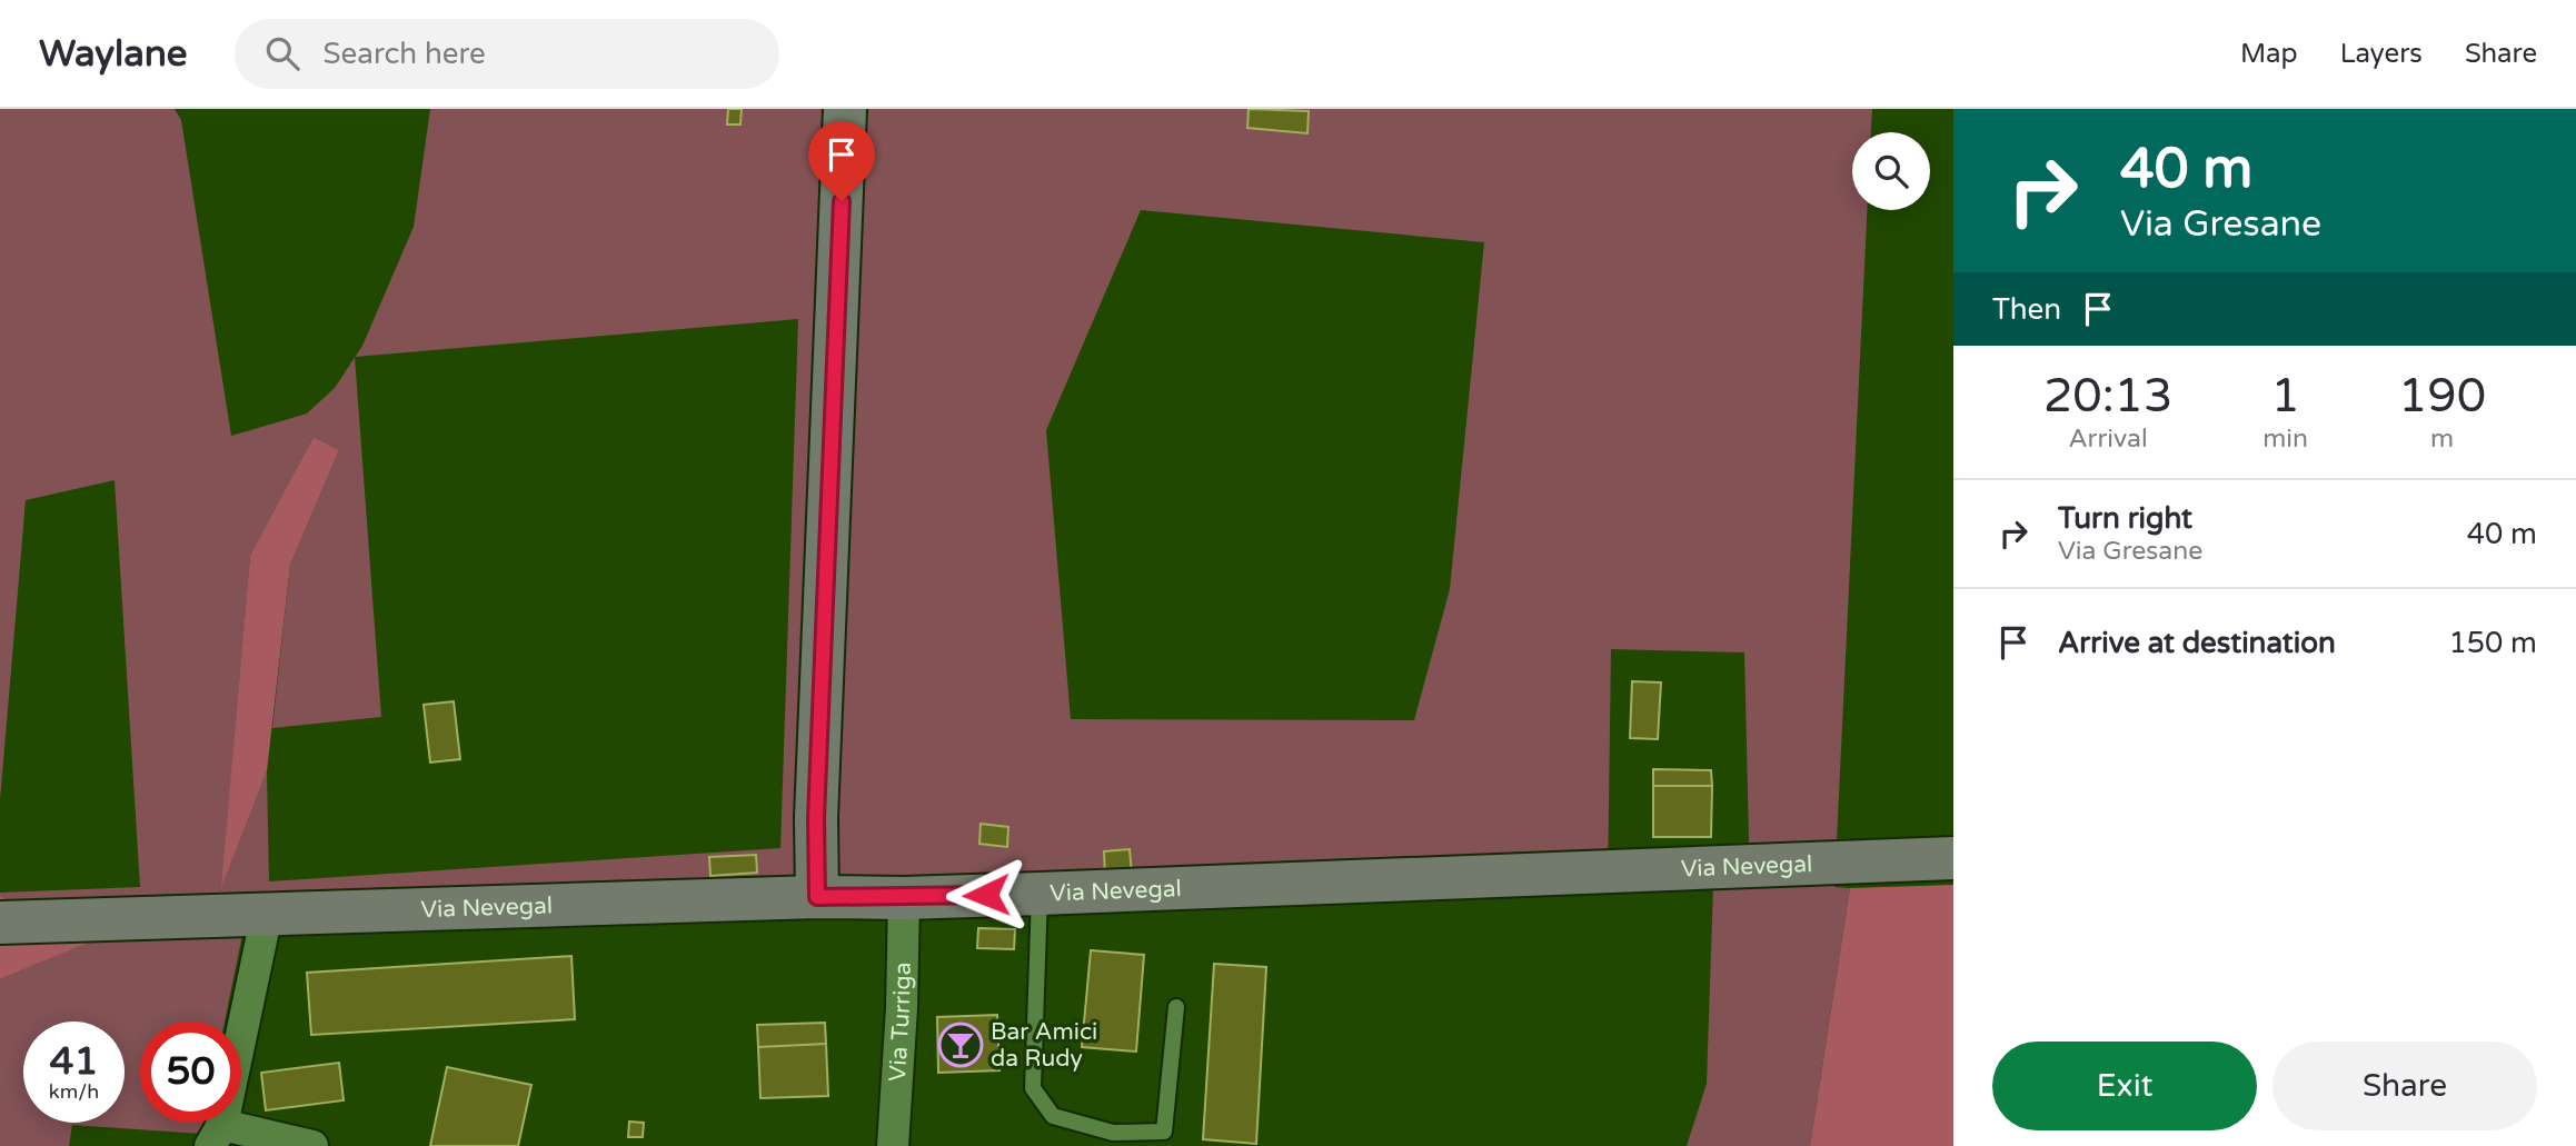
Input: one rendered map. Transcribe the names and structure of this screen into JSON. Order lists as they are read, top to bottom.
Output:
{
  "streets": {
    "main road": ["Via Nevegal"],
    "street": ["Via Turriga"]
  },
  "crossings": [
    ["Via Nevegal", "Via Turriga"]
  ],
  "places": {
    "bar": ["Bar Amici da Rudy"]
  },
  "page": {
    "header": "Waylane",
    "search": "Search here",
    "nav": ["Map", "Layers", "Share"],
    "turn": ["40 m", "Via Gresane"],
    "then": "Then",
    "eta": [
      "20:13",
      "Arrival",
      "1",
      "min",
      "190",
      "m"
    ],
    "list": [
      {
        "name": "Turn right",
        "note": "Via Gresane",
        "value": "40 m"
      },
      {
        "name": "Arrive at destination",
        "value": "150 m"
      }
    ],
    "speed": "41 km/h",
    "limit": "50",
    "buttons": ["Exit", "Share"]
  }
}
